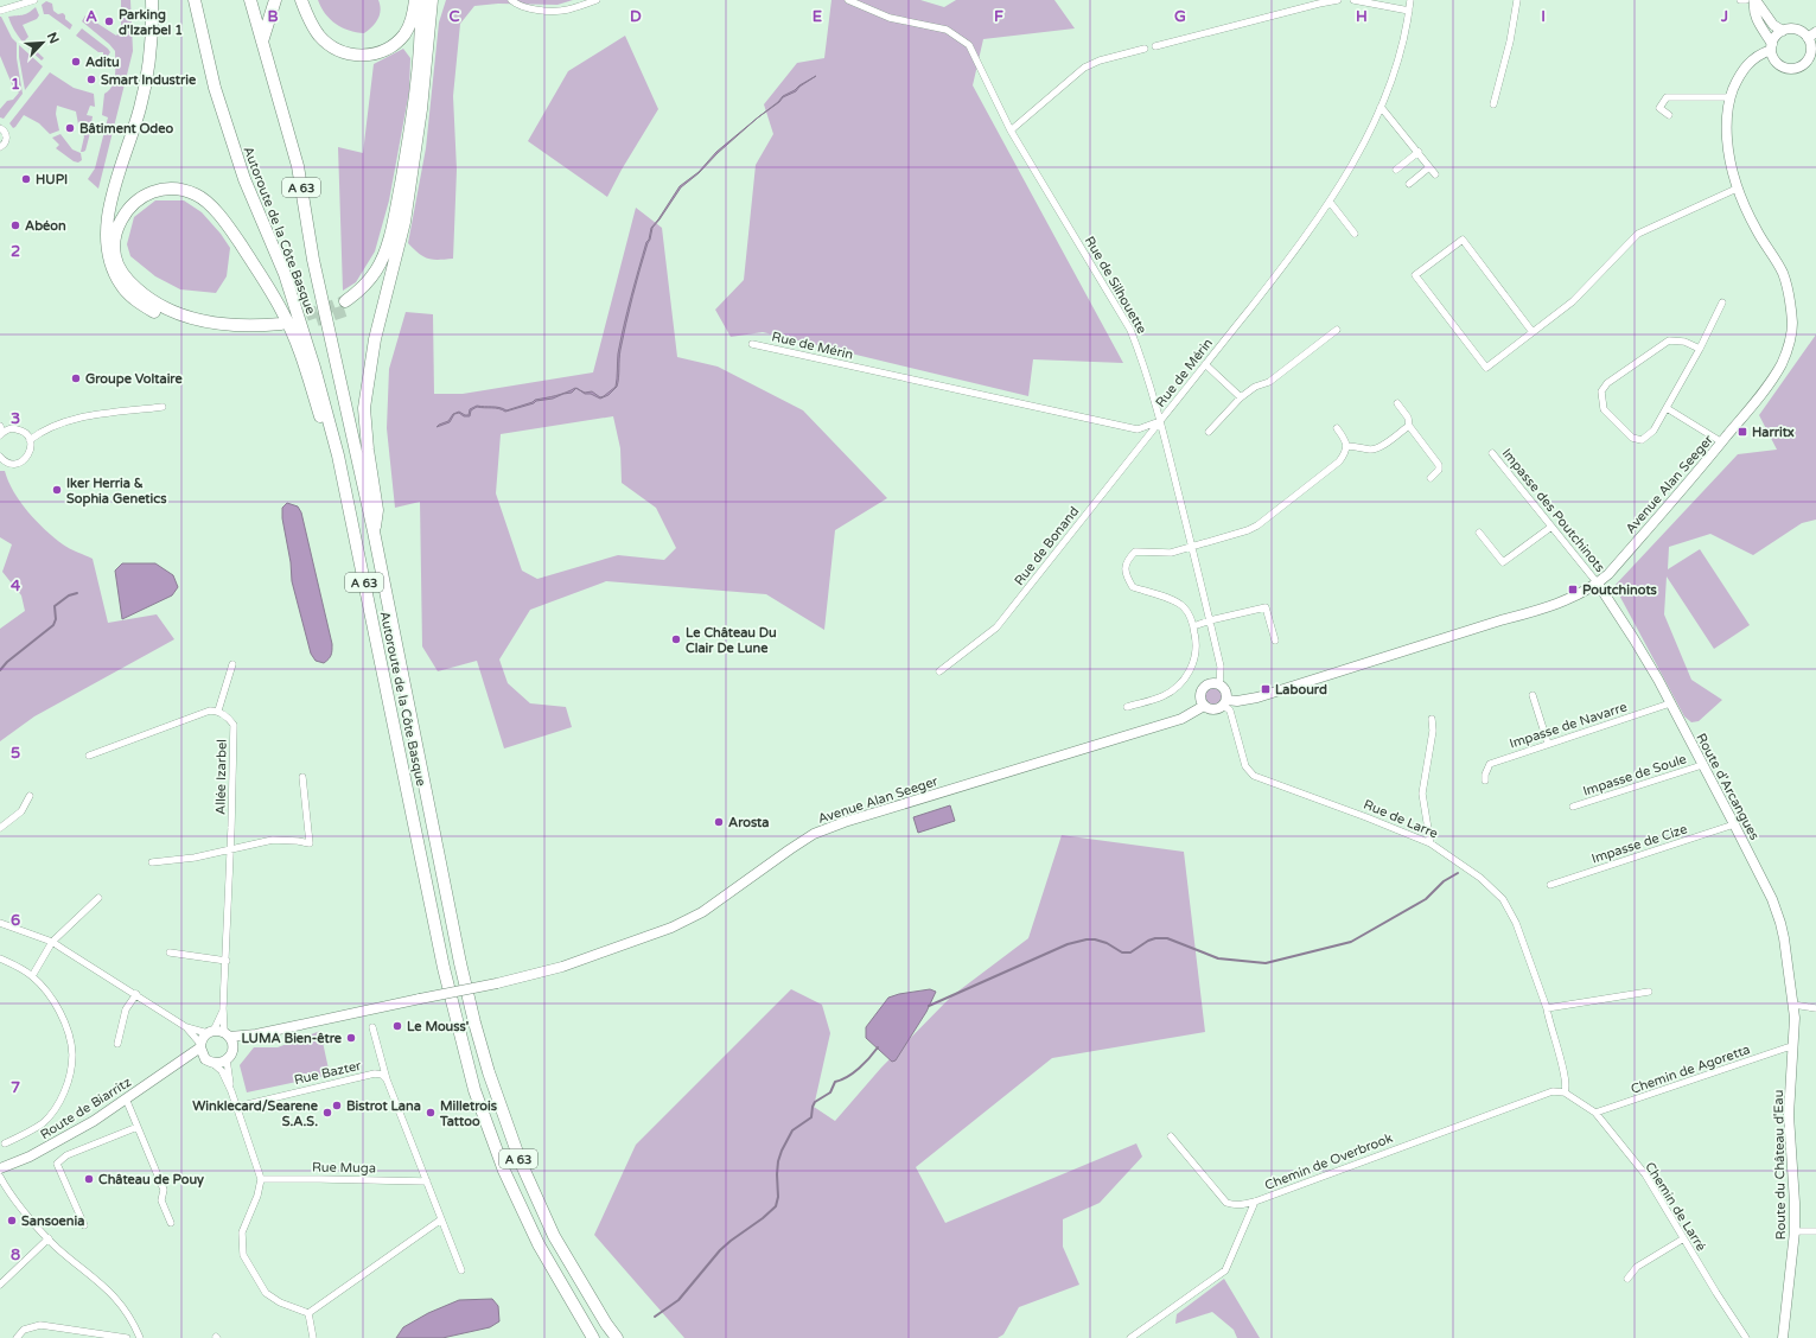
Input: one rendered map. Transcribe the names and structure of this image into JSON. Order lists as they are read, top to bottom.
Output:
{
  "streets": {
    "highway": ["A 63", "Autoroute de la Côte Basque"],
    "main road": [
      "Avenue Alan Seeger",
      "Route d'Arcangues",
      "Route de Biarritz",
      "Route du Château d'Eau"
    ],
    "street": [
      "Rue de Silhouette",
      "Rue de Mérin",
      "Impasse des Poutchinots",
      "Rue de Bonand",
      "Impasse de Navarre",
      "Impasse de Soule",
      "Allée Izarbel",
      "Rue de Larre",
      "Impasse de Cize",
      "Chemin de Agoretta",
      "Rue Bazter",
      "Chemin de Overbrook",
      "Rue Muga",
      "Chemin de Larré"
    ]
  },
  "crossings": [
    ["Rue de Silhouette", "Rue de Mérin"],
    ["Rue de Silhouette", "Avenue Alan Seeger"],
    ["Rue de Silhouette", "Rue de Bonand"],
    ["Rue de Silhouette", "Rue de Larre"],
    ["Rue de Mérin", "Rue de Bonand"],
    ["Avenue Alan Seeger", "Impasse des Poutchinots"],
    ["Avenue Alan Seeger", "Route d'Arcangues"],
    ["Avenue Alan Seeger", "Rue de Larre"],
    ["Impasse des Poutchinots", "Route d'Arcangues"],
    ["Impasse de Navarre", "Route d'Arcangues"],
    ["Impasse de Soule", "Route d'Arcangues"],
    ["Route d'Arcangues", "Impasse de Cize"],
    ["Route d'Arcangues", "Route du Château d'Eau"],
    ["Rue de Larre", "Chemin de Overbrook"],
    ["Rue de Larre", "Chemin de Larré"],
    ["Chemin de Agoretta", "Route du Château d'Eau"],
    ["Chemin de Agoretta", "Chemin de Larré"],
    ["Chemin de Overbrook", "Chemin de Larré"]
  ],
  "places": {
    "other": [
      "Parking d'Izarbel 1",
      "Aditu",
      "Smart Industrie",
      "Bâtiment Odeo",
      "HUPI",
      "Abéon",
      "Groupe Voltaire",
      "Iker Herria & Sophia Genetics",
      "Le Château Du Clair De Lune",
      "Arosta",
      "Le Mouss'",
      "LUMA Bien-être",
      "Bistrot Lana",
      "Winklecard/Searene S.A.S.",
      "Milletrois Tattoo",
      "Château de Pouy",
      "Sansoenia"
    ],
    "transit": ["Harritx", "Poutchinots", "Labourd"]
  },
  "north": "top right",
  "grid": {
    "columns": [
      "A",
      "B",
      "C",
      "D",
      "E",
      "F",
      "G",
      "H",
      "I",
      "J"
    ],
    "rows": [
      "1",
      "2",
      "3",
      "4",
      "5",
      "6",
      "7",
      "8"
    ]
  }
}
